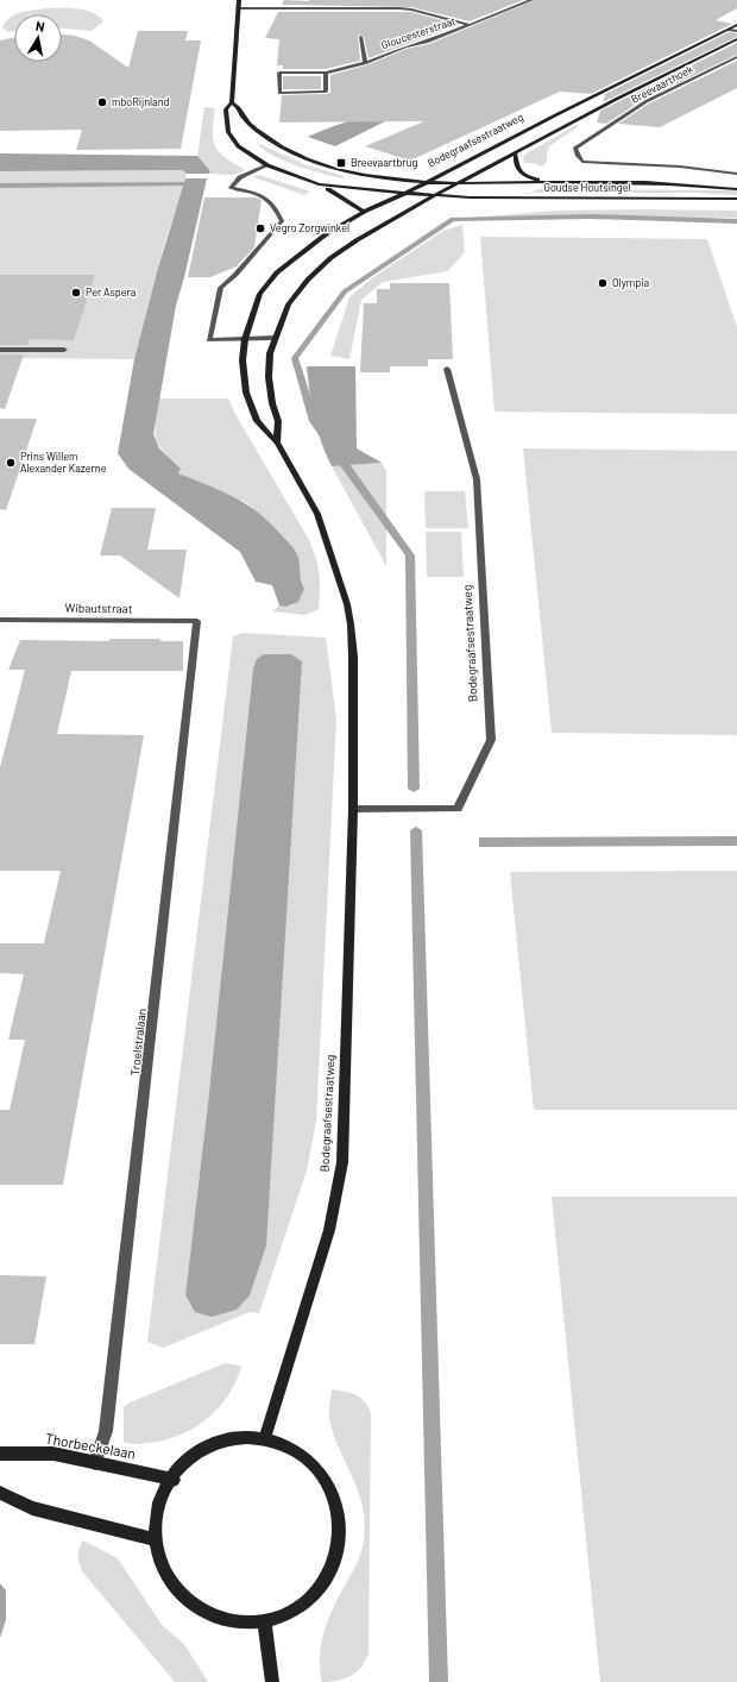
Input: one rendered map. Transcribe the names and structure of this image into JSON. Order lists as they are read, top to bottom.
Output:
{
  "streets": {
    "main road": ["Bodegraafsestraatweg", "Goudse Houtsingel", "Thorbeckelaan"],
    "street": [
      "Gloucesterstraat",
      "Breevaarthoek",
      "Wibautstraat",
      "Troelstralaan"
    ]
  },
  "crossings": [
    ["Breevaarthoek", "Goudse Houtsingel"],
    ["Bodegraafsestraatweg", "Goudse Houtsingel"],
    ["Wibautstraat", "Troelstralaan"],
    ["Troelstralaan", "Thorbeckelaan"]
  ],
  "places": {
    "other": [
      "mboRijnland",
      "Vegro Zorgwinkel",
      "Olympia",
      "Per Aspera",
      "Prins Willem Alexander Kazerne"
    ],
    "transit": ["Breevaartbrug"]
  },
  "north": "top"
}
